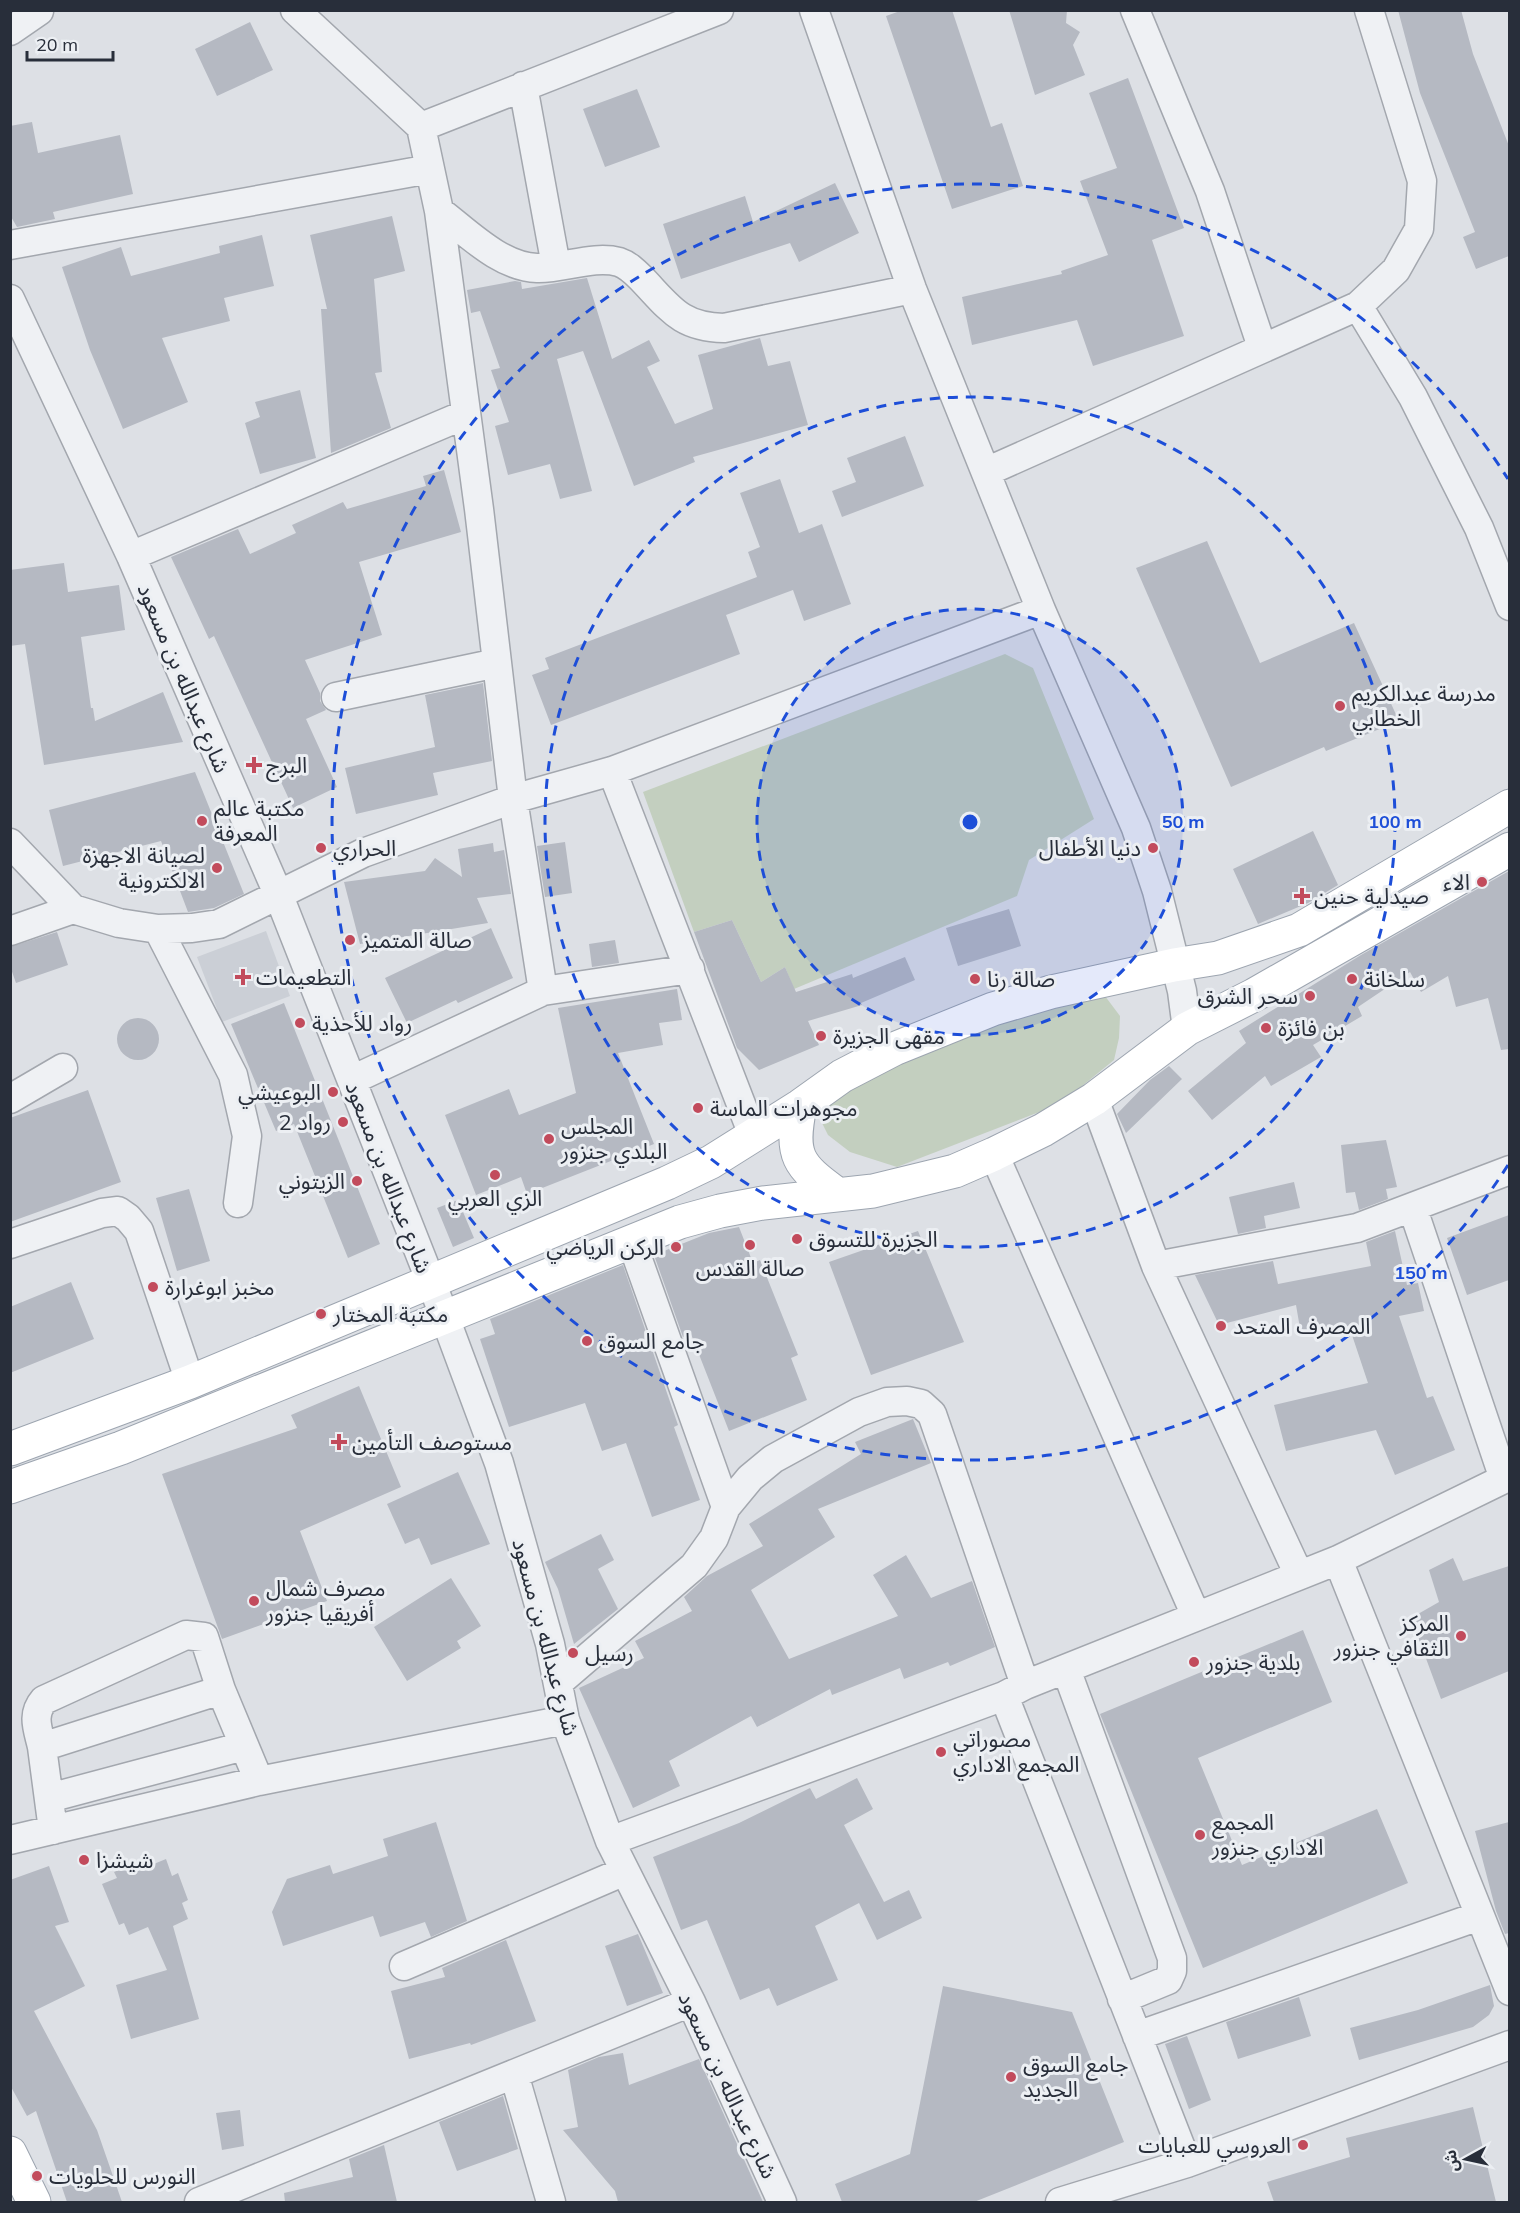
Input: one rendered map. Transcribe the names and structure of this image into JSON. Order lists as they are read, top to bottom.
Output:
{
  "streets": {
    "street": ["شارع عبدالله بن مسعود"]
  },
  "places": {
    "other": [
      "مدرسة عبدالكريم الخطابي",
      "مكتبة عالم المعرفة",
      "الحراري",
      "دنيا الأطفال",
      "لصيانة اﻻجهزة اﻻلكترونية",
      "الاء",
      "صالة المتميز",
      "صالة رنا",
      "سلخانة",
      "سحر الشرق",
      "رواد للأحذية",
      "بن فائزة",
      "مقهى الجزيرة",
      "البوعيشي",
      "مجوهرات الماسة",
      "رواد 2",
      "المجلس البلدي جنزور",
      "الزي العربي",
      "الزيتوني",
      "الجزيرة للتسوق",
      "صالة القدس",
      "الركن الرياضي",
      "مخبز ابوغرارة",
      "مكتبة المختار",
      "المصرف المتحد",
      "جامع السوق",
      "مصرف شمال أفريقيا جنزور",
      "المركز الثقافي جنزور",
      "رسيل",
      "بلدية جنزور",
      "مصوراتي المجمع الاداري",
      "المجمع الاداري جنزور",
      "شيشزا",
      "جامع السوق الجديد",
      "العروسي للعبايات",
      "النورس للحلويات"
    ],
    "health": [
      "البرج",
      "صيدلية حنين",
      "التطعيمات",
      "مستوصف التأمين"
    ]
  },
  "scale_bar": "20 m",
  "north": "left",
  "rings": ["50 m", "100 m", "150 m"]
}
